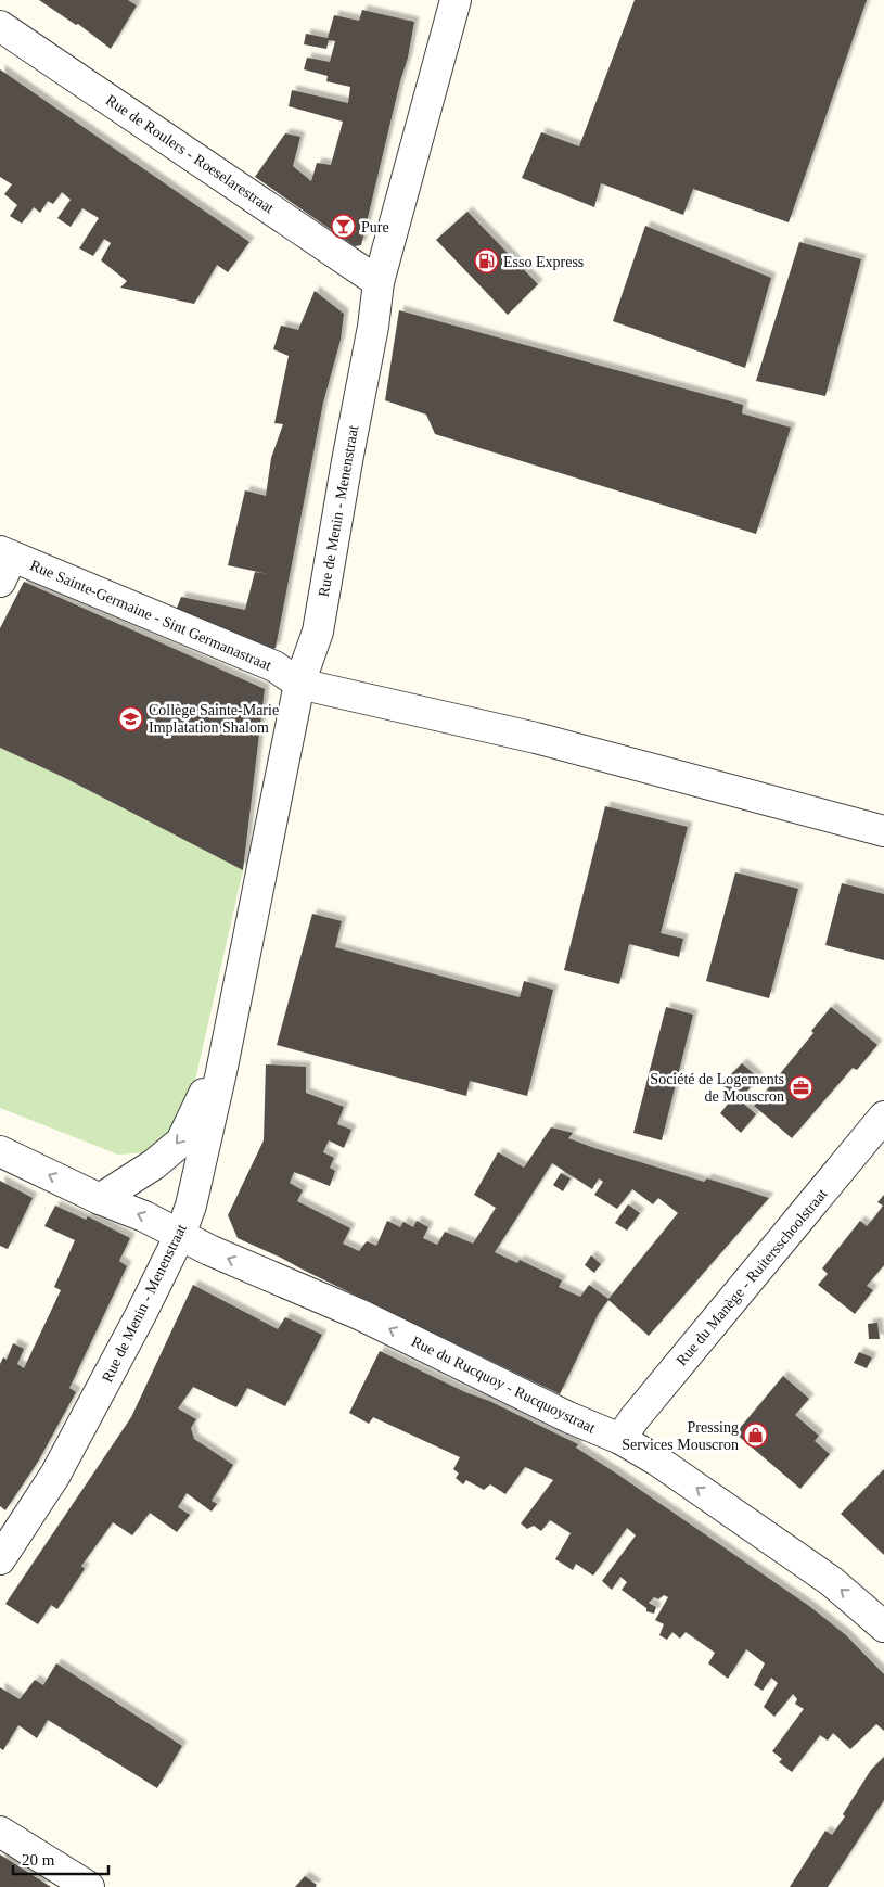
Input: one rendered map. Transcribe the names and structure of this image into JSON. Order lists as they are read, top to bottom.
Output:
{
  "streets": {
    "street": [
      "Rue de Roulers - Roeselarestraat",
      "Rue de Menin - Menenstraat",
      "Rue Sainte-Germaine - Sint Germanastraat",
      "Rue du Manège - Ruitersschoolstraat",
      "Rue du Rucquoy - Rucquoystraat"
    ]
  },
  "crossings": [
    ["Rue de Roulers - Roeselarestraat", "Rue de Menin - Menenstraat"],
    ["Rue de Menin - Menenstraat", "Rue Sainte-Germaine - Sint Germanastraat"],
    ["Rue de Menin - Menenstraat", "Rue du Rucquoy - Rucquoystraat"],
    ["Rue du Manège - Ruitersschoolstraat", "Rue du Rucquoy - Rucquoystraat"]
  ],
  "one_way": ["Rue du Rucquoy - Rucquoystraat"],
  "places": {
    "bar": ["Pure"],
    "fuel station": ["Esso Express"],
    "school or university": ["Collège Sainte-Marie Implatation Shalom"],
    "office": ["Société de Logements de Mouscron"],
    "shop": ["Pressing Services Mouscron"]
  },
  "scale_bar": "20 m"
}
